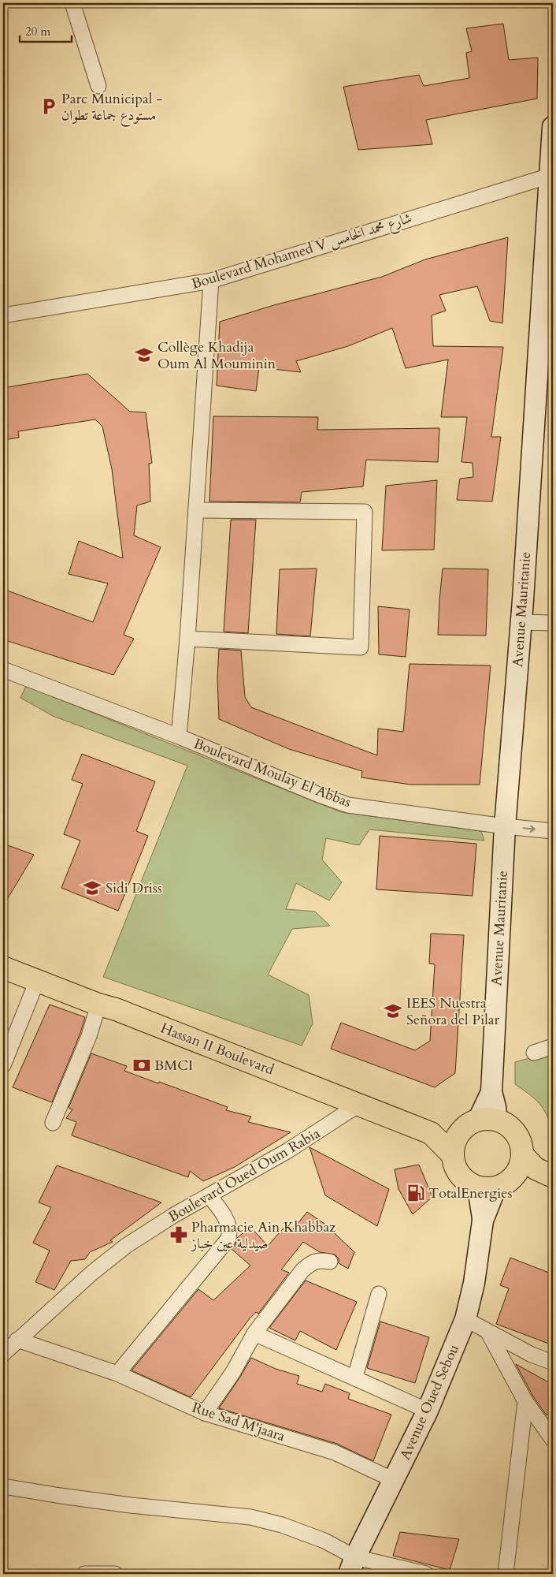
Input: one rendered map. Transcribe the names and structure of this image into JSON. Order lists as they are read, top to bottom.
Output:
{
  "streets": {
    "main road": ["Hassan II Boulevard"],
    "street": [
      "Boulevard Mohamed V شارع محمد الخامس",
      "Avenue Mauritanie",
      "Boulevard Moulay El Abbas",
      "Boulevard Oued Oum Rabia",
      "Avenue Oued Sebou",
      "Rue Sad M'jaara"
    ]
  },
  "crossings": [
    ["Boulevard Mohamed V شارع محمد الخامس", "Avenue Mauritanie"],
    ["Avenue Mauritanie", "Boulevard Moulay El Abbas"],
    ["Avenue Mauritanie", "Hassan II Boulevard"],
    ["Avenue Mauritanie", "Avenue Oued Sebou"],
    ["Hassan II Boulevard", "Boulevard Oued Oum Rabia"],
    ["Hassan II Boulevard", "Avenue Oued Sebou"],
    ["Boulevard Oued Oum Rabia", "Rue Sad M'jaara"],
    ["Avenue Oued Sebou", "Rue Sad M'jaara"]
  ],
  "places": {
    "parking": ["Parc Municipal - مستودع جماعة تطوان"],
    "school or university": ["Collège Khadija Oum Al Mouminin", "Sidi Driss", "IEES Nuestra Señora del Pilar"],
    "bank": ["BMCI"],
    "fuel station": ["TotalEnergies"],
    "pharmacy": ["Pharmacie Ain Khabbaz صيدلية عين خباز"]
  },
  "scale_bar": "20 m"
}
